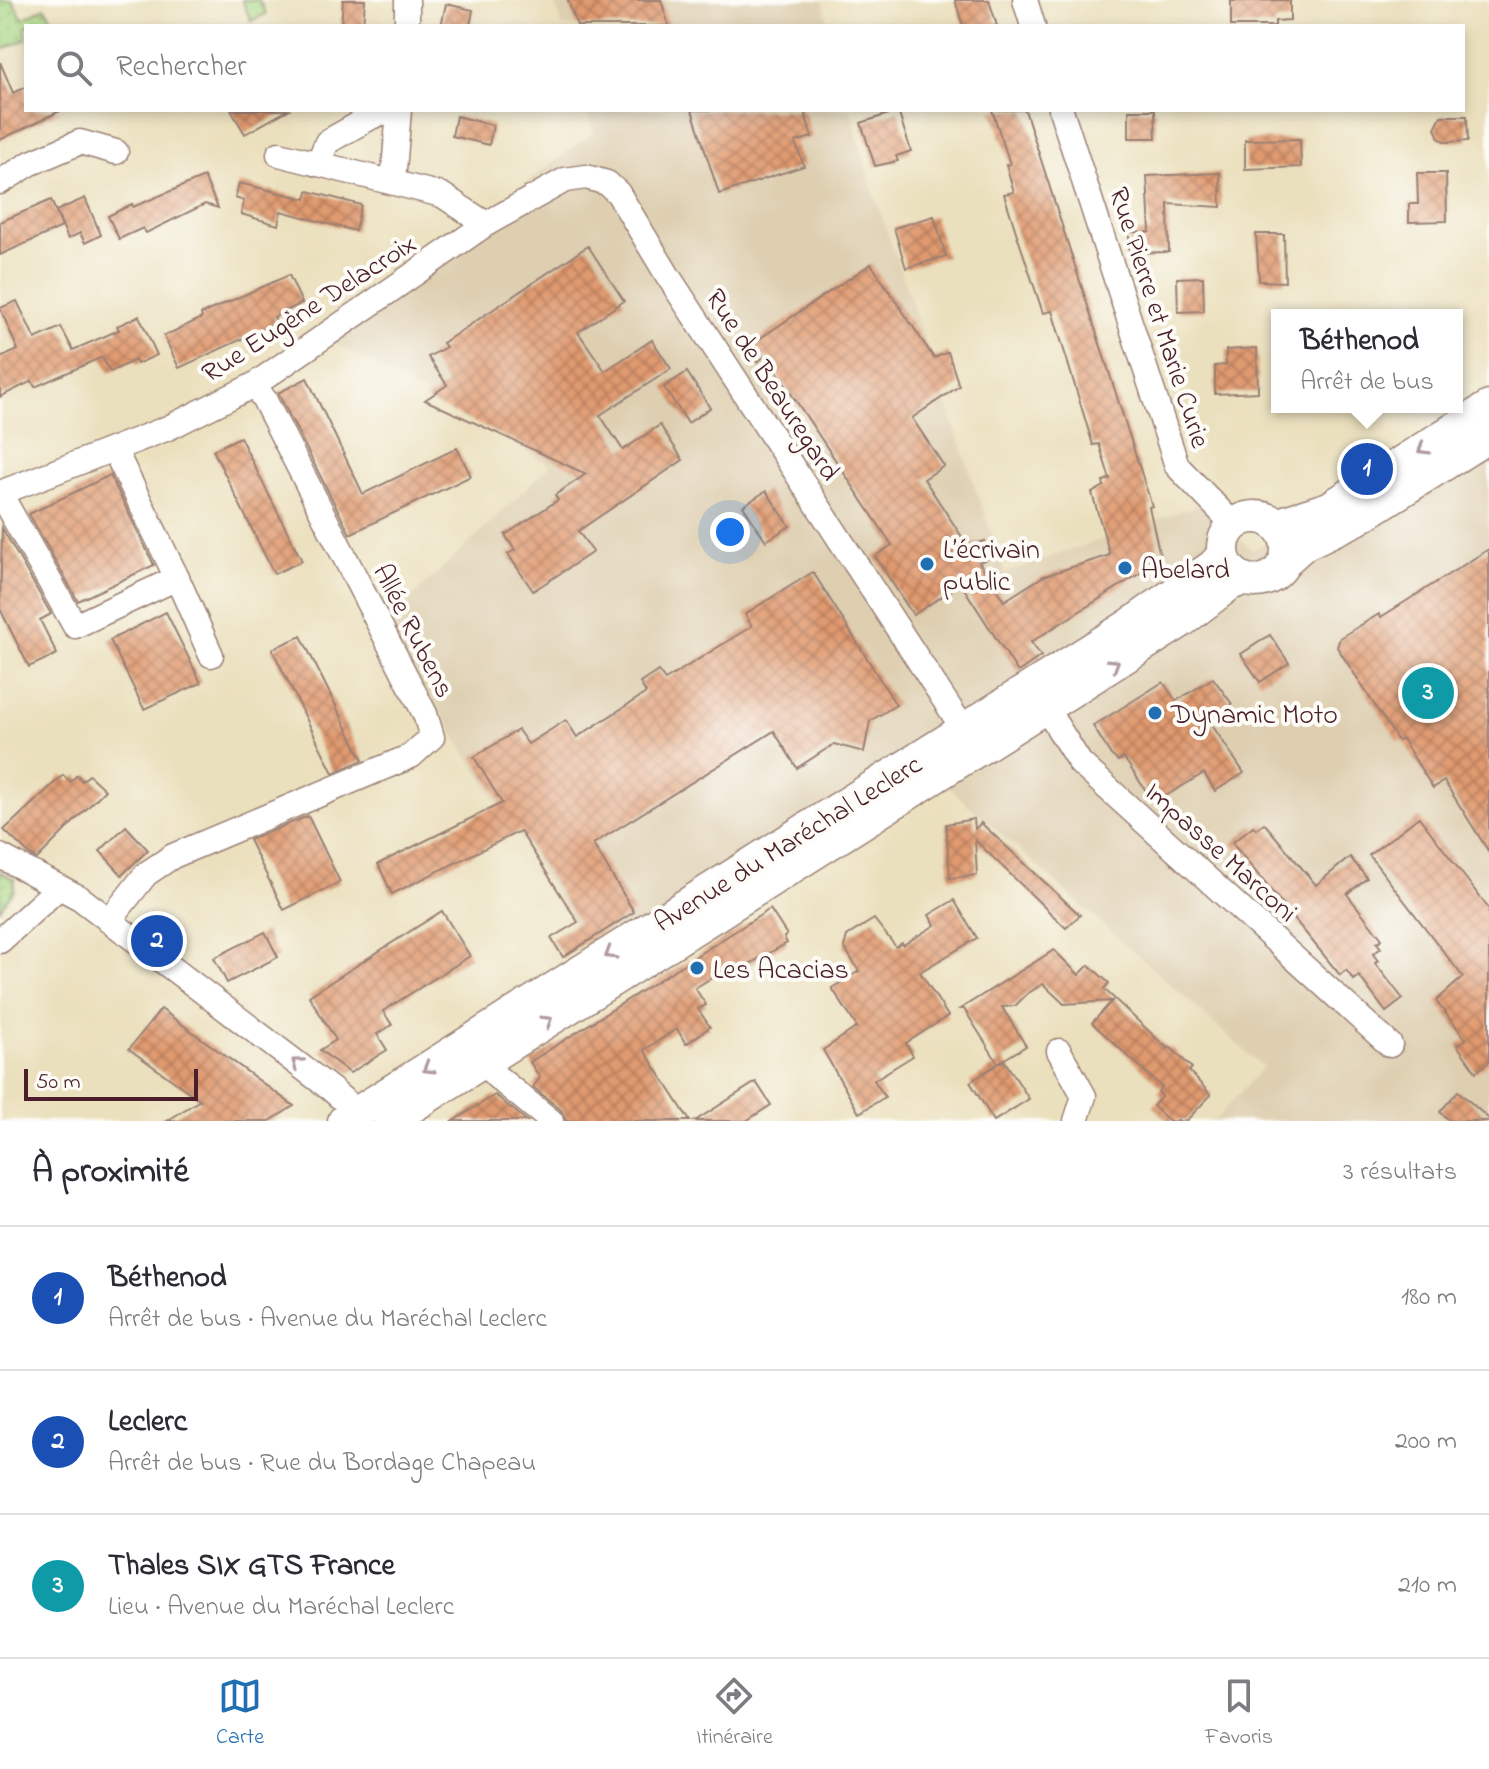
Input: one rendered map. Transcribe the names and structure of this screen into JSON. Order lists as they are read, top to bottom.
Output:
{
  "streets": {
    "main road": ["Avenue du Maréchal Leclerc"],
    "street": [
      "Rue Eugène Delacroix",
      "Rue Pierre et Marie Curie",
      "Rue de Beauregard",
      "Allée Rubens",
      "Impasse Marconi"
    ]
  },
  "crossings": [
    ["Rue Eugène Delacroix", "Rue de Beauregard"],
    ["Rue Eugène Delacroix", "Allée Rubens"],
    ["Rue Pierre et Marie Curie", "Avenue du Maréchal Leclerc"],
    ["Rue de Beauregard", "Avenue du Maréchal Leclerc"],
    ["Avenue du Maréchal Leclerc", "Impasse Marconi"]
  ],
  "places": [
    "L’écrivain public",
    "Abelard",
    "Dynamic Moto",
    "Les Acacias"
  ],
  "scale_bar": "50 m",
  "page": {
    "search": "Rechercher",
    "popup": ["Béthenod", "Arrêt de bus"],
    "pins": ["1", "3", "2"],
    "scale": "50 m",
    "heading": ["À proximité", "3 résultats"],
    "list": [
      {
        "mark": "1",
        "name": "Béthenod",
        "note": "Arrêt de bus · Avenue du Maréchal Leclerc",
        "value": "180 m"
      },
      {
        "mark": "2",
        "name": "Leclerc",
        "note": "Arrêt de bus · Rue du Bordage Chapeau",
        "value": "200 m"
      },
      {
        "mark": "3",
        "name": "Thales SIX GTS France",
        "note": "Lieu · Avenue du Maréchal Leclerc",
        "value": "210 m"
      }
    ],
    "nav": ["Carte", "Itinéraire", "Favoris"]
  }
}
